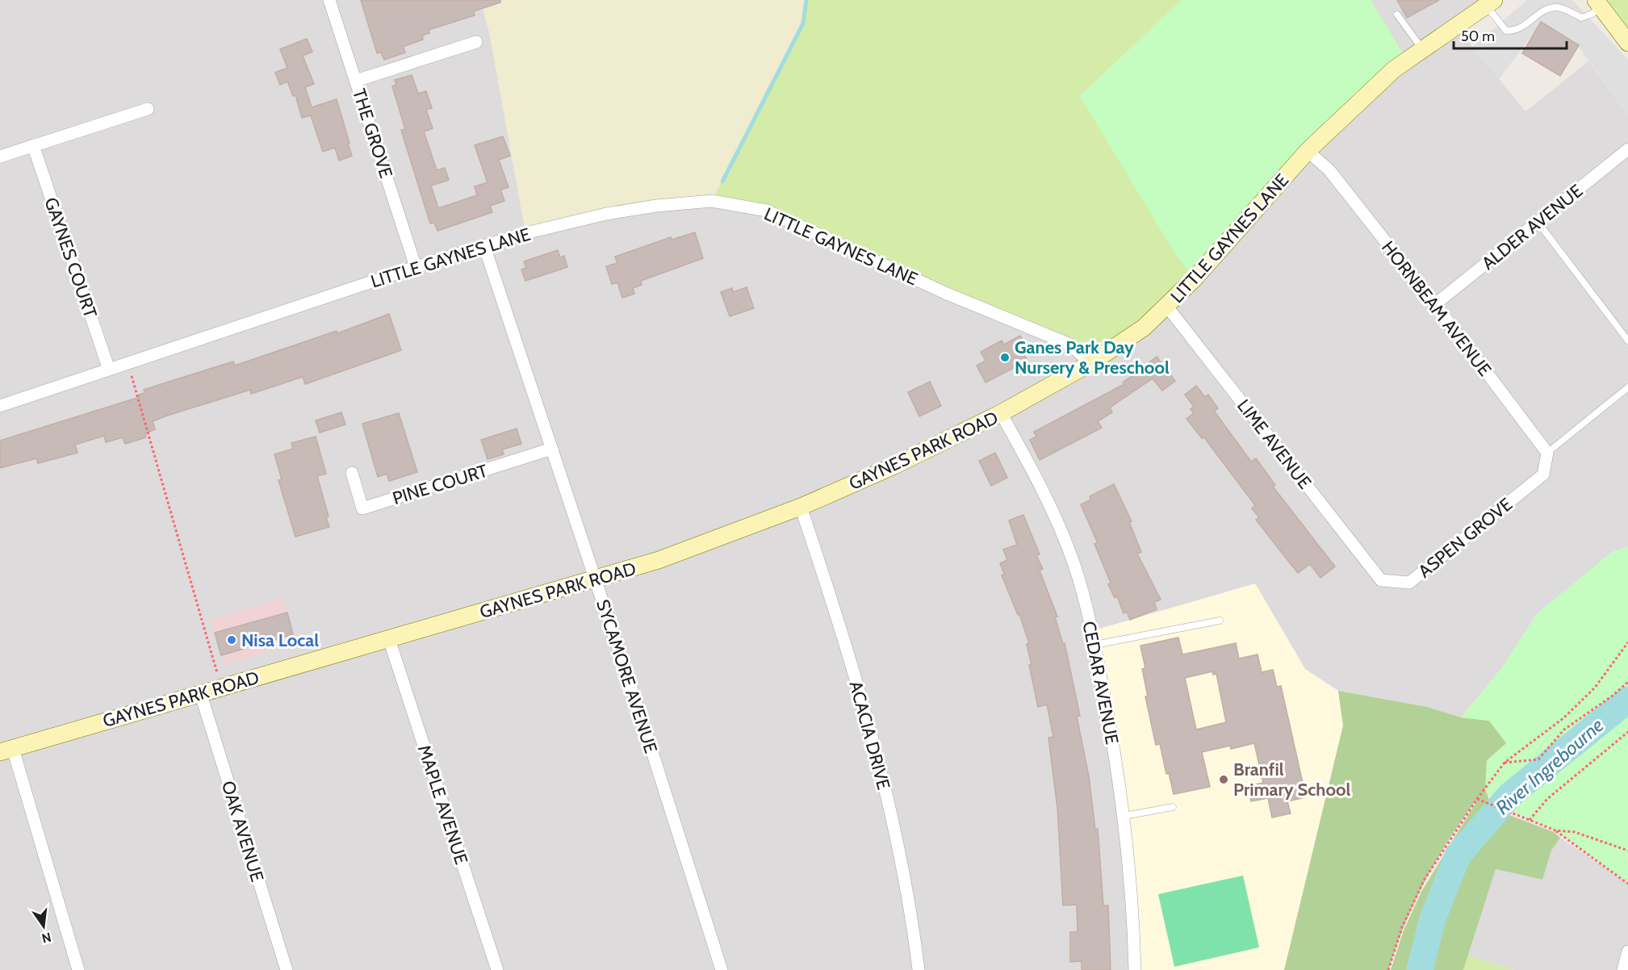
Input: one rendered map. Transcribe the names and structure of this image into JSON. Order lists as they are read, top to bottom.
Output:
{
  "streets": {
    "street": [
      "THE GROVE",
      "ALDER AVENUE",
      "LITTLE GAYNES LANE",
      "GAYNES COURT",
      "HORNBEAM AVENUE",
      "LIME AVENUE",
      "GAYNES PARK ROAD",
      "PINE COURT",
      "ASPEN GROVE",
      "SYCAMORE AVENUE",
      "CEDAR AVENUE",
      "ACACIA DRIVE",
      "MAPLE AVENUE",
      "OAK AVENUE"
    ]
  },
  "crossings": [
    ["THE GROVE", "LITTLE GAYNES LANE"],
    ["ALDER AVENUE", "HORNBEAM AVENUE"],
    ["LITTLE GAYNES LANE", "GAYNES COURT"],
    ["LITTLE GAYNES LANE", "HORNBEAM AVENUE"],
    ["LITTLE GAYNES LANE", "LIME AVENUE"],
    ["LITTLE GAYNES LANE", "GAYNES PARK ROAD"],
    ["LITTLE GAYNES LANE", "SYCAMORE AVENUE"],
    ["HORNBEAM AVENUE", "ASPEN GROVE"],
    ["LIME AVENUE", "ASPEN GROVE"],
    ["GAYNES PARK ROAD", "SYCAMORE AVENUE"],
    ["GAYNES PARK ROAD", "CEDAR AVENUE"],
    ["GAYNES PARK ROAD", "ACACIA DRIVE"],
    ["GAYNES PARK ROAD", "MAPLE AVENUE"],
    ["GAYNES PARK ROAD", "OAK AVENUE"],
    ["PINE COURT", "SYCAMORE AVENUE"]
  ],
  "water": ["River Ingrebourne"],
  "places": ["Ganes Park Day Nursery & Preschool", "Nisa Local", "Branfil Primary School"],
  "scale_bar": "50 m",
  "north": "bottom"
}
